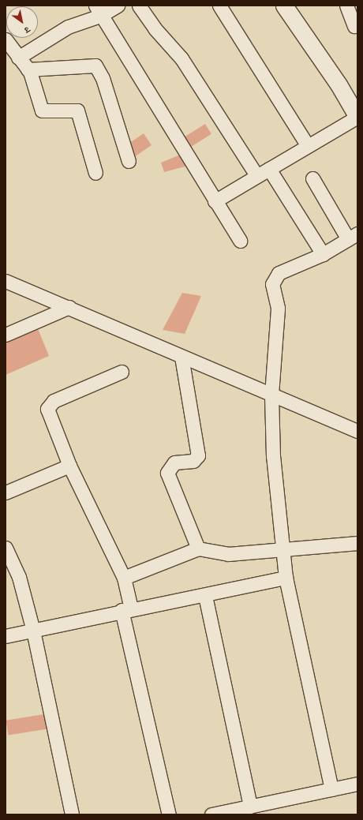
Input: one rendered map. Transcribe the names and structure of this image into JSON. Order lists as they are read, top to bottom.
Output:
{
  "north": "bottom right"
}
